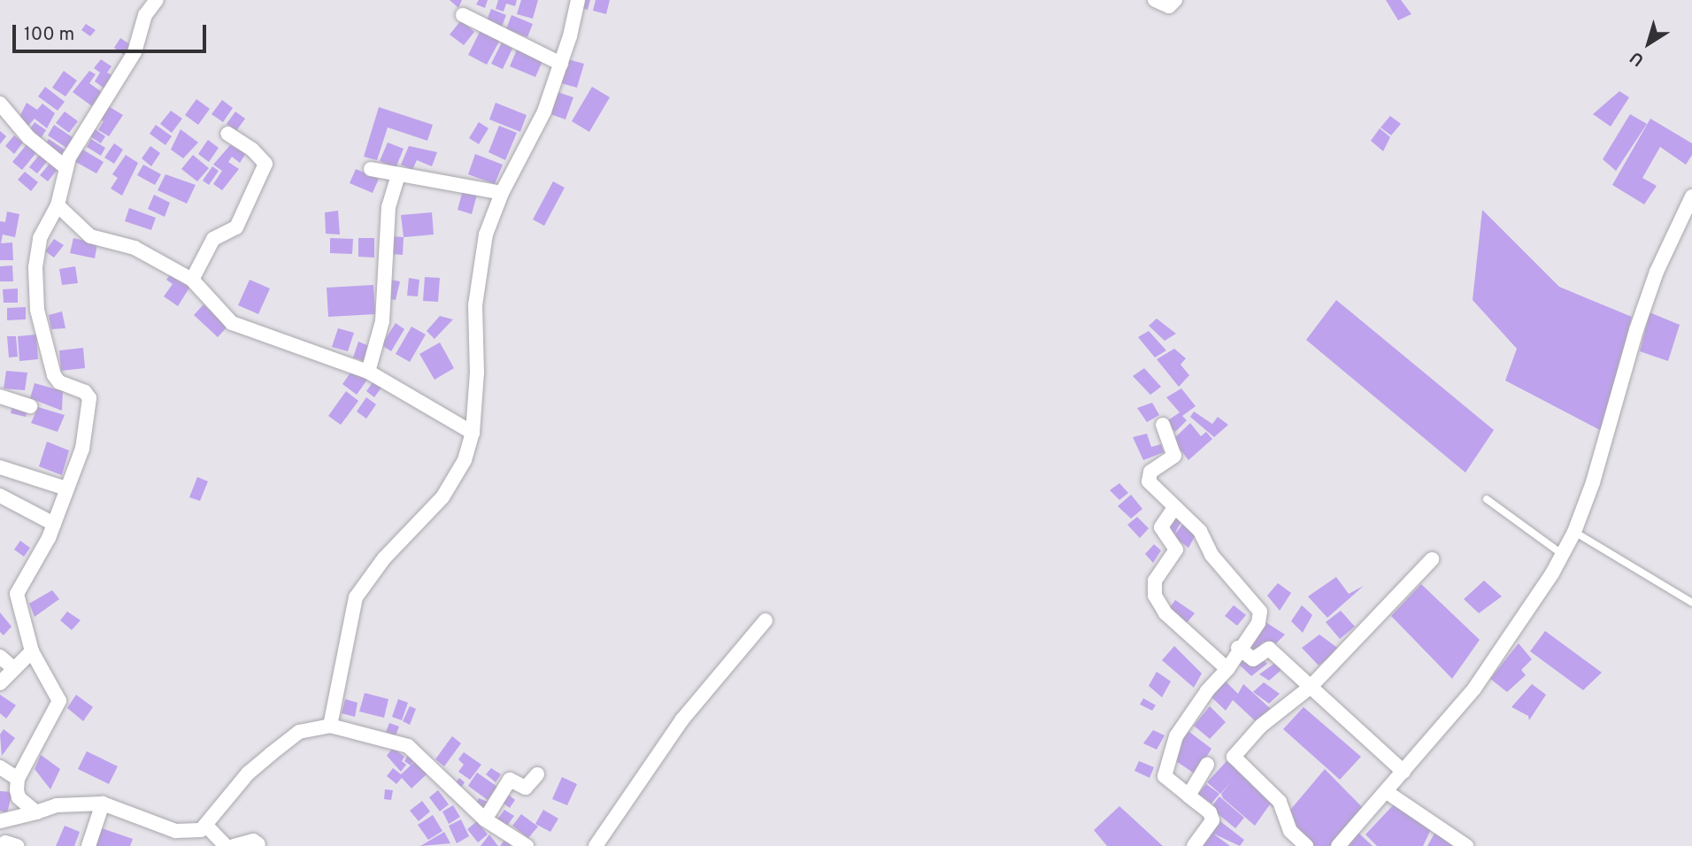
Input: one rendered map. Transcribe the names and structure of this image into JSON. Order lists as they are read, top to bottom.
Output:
{
  "scale_bar": "100 m",
  "north": "bottom left"
}
